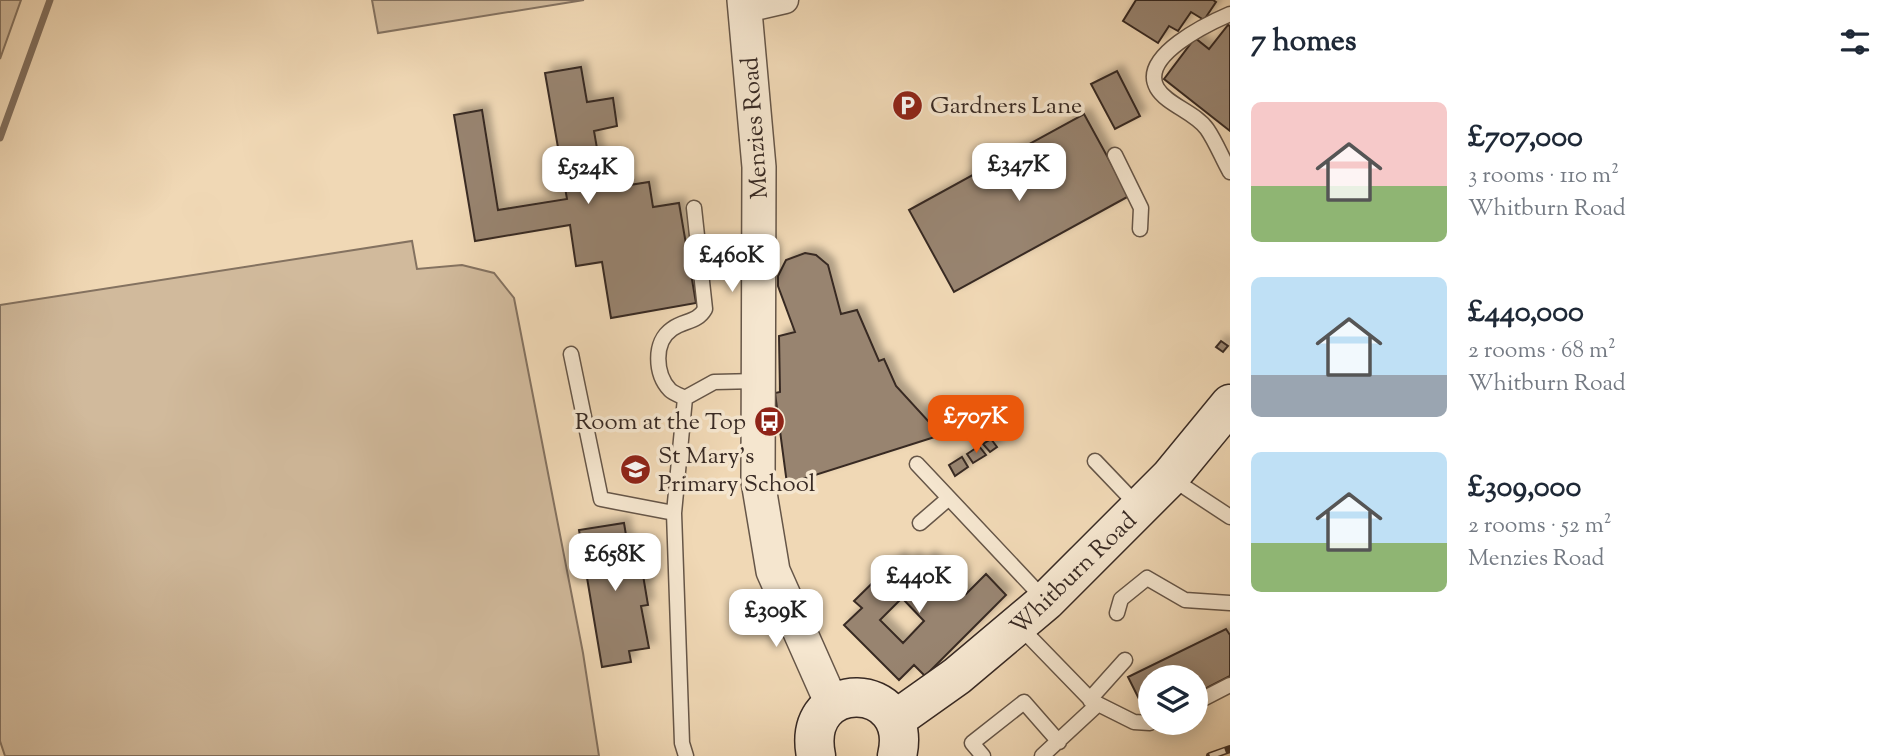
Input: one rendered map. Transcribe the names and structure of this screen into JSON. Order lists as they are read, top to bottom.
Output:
{
  "streets": {
    "main road": ["Whitburn Road"],
    "street": ["Menzies Road"]
  },
  "places": {
    "parking": ["Gardners Lane"],
    "bus stop": ["Room at the Top"],
    "school or university": ["St Mary's Primary School"]
  },
  "page": {
    "heading": "7 homes",
    "list": [
      {
        "name": "£707,000",
        "note": "3 rooms · 110 m² · Whitburn Road"
      },
      {
        "name": "£440,000",
        "note": "2 rooms · 68 m² · Whitburn Road"
      },
      {
        "name": "£309,000",
        "note": "2 rooms · 52 m² · Menzies Road"
      }
    ],
    "price": [
      "£347K",
      "£524K",
      "£460K",
      "£707K",
      "£658K",
      "£440K",
      "£309K"
    ]
  }
}
